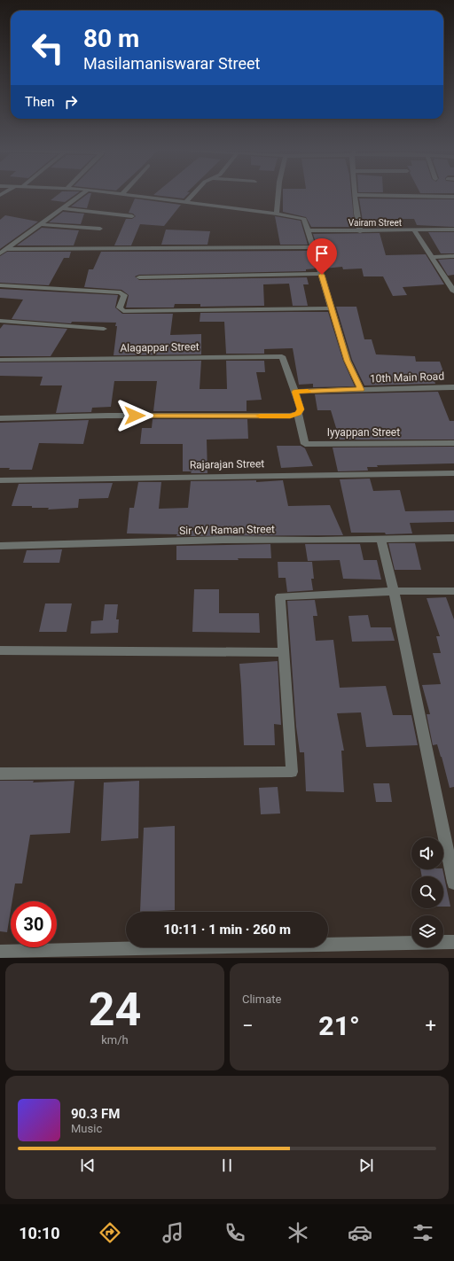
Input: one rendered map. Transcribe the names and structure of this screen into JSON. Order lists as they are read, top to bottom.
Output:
{
  "streets": {
    "street": [
      "Vairam Street",
      "Alagappar Street",
      "10th Main Road",
      "Iyyappan Street",
      "Rajarajan Street",
      "Sir CV Raman Street"
    ]
  },
  "crossings": [
    ["Alagappar Street", "10th Main Road"]
  ],
  "page": {
    "turn": ["80 m", "Masilamaniswarar Street"],
    "then": "Then",
    "limit": "30",
    "trip": "10:11 · 1 min · 260 m",
    "tile": [
      ["24", "km/h"],
      "Climate"
    ],
    "heat": ["−", "21°", "+"],
    "song": ["90.3 FM", "Music"],
    "tabs": "10:10"
  }
}
